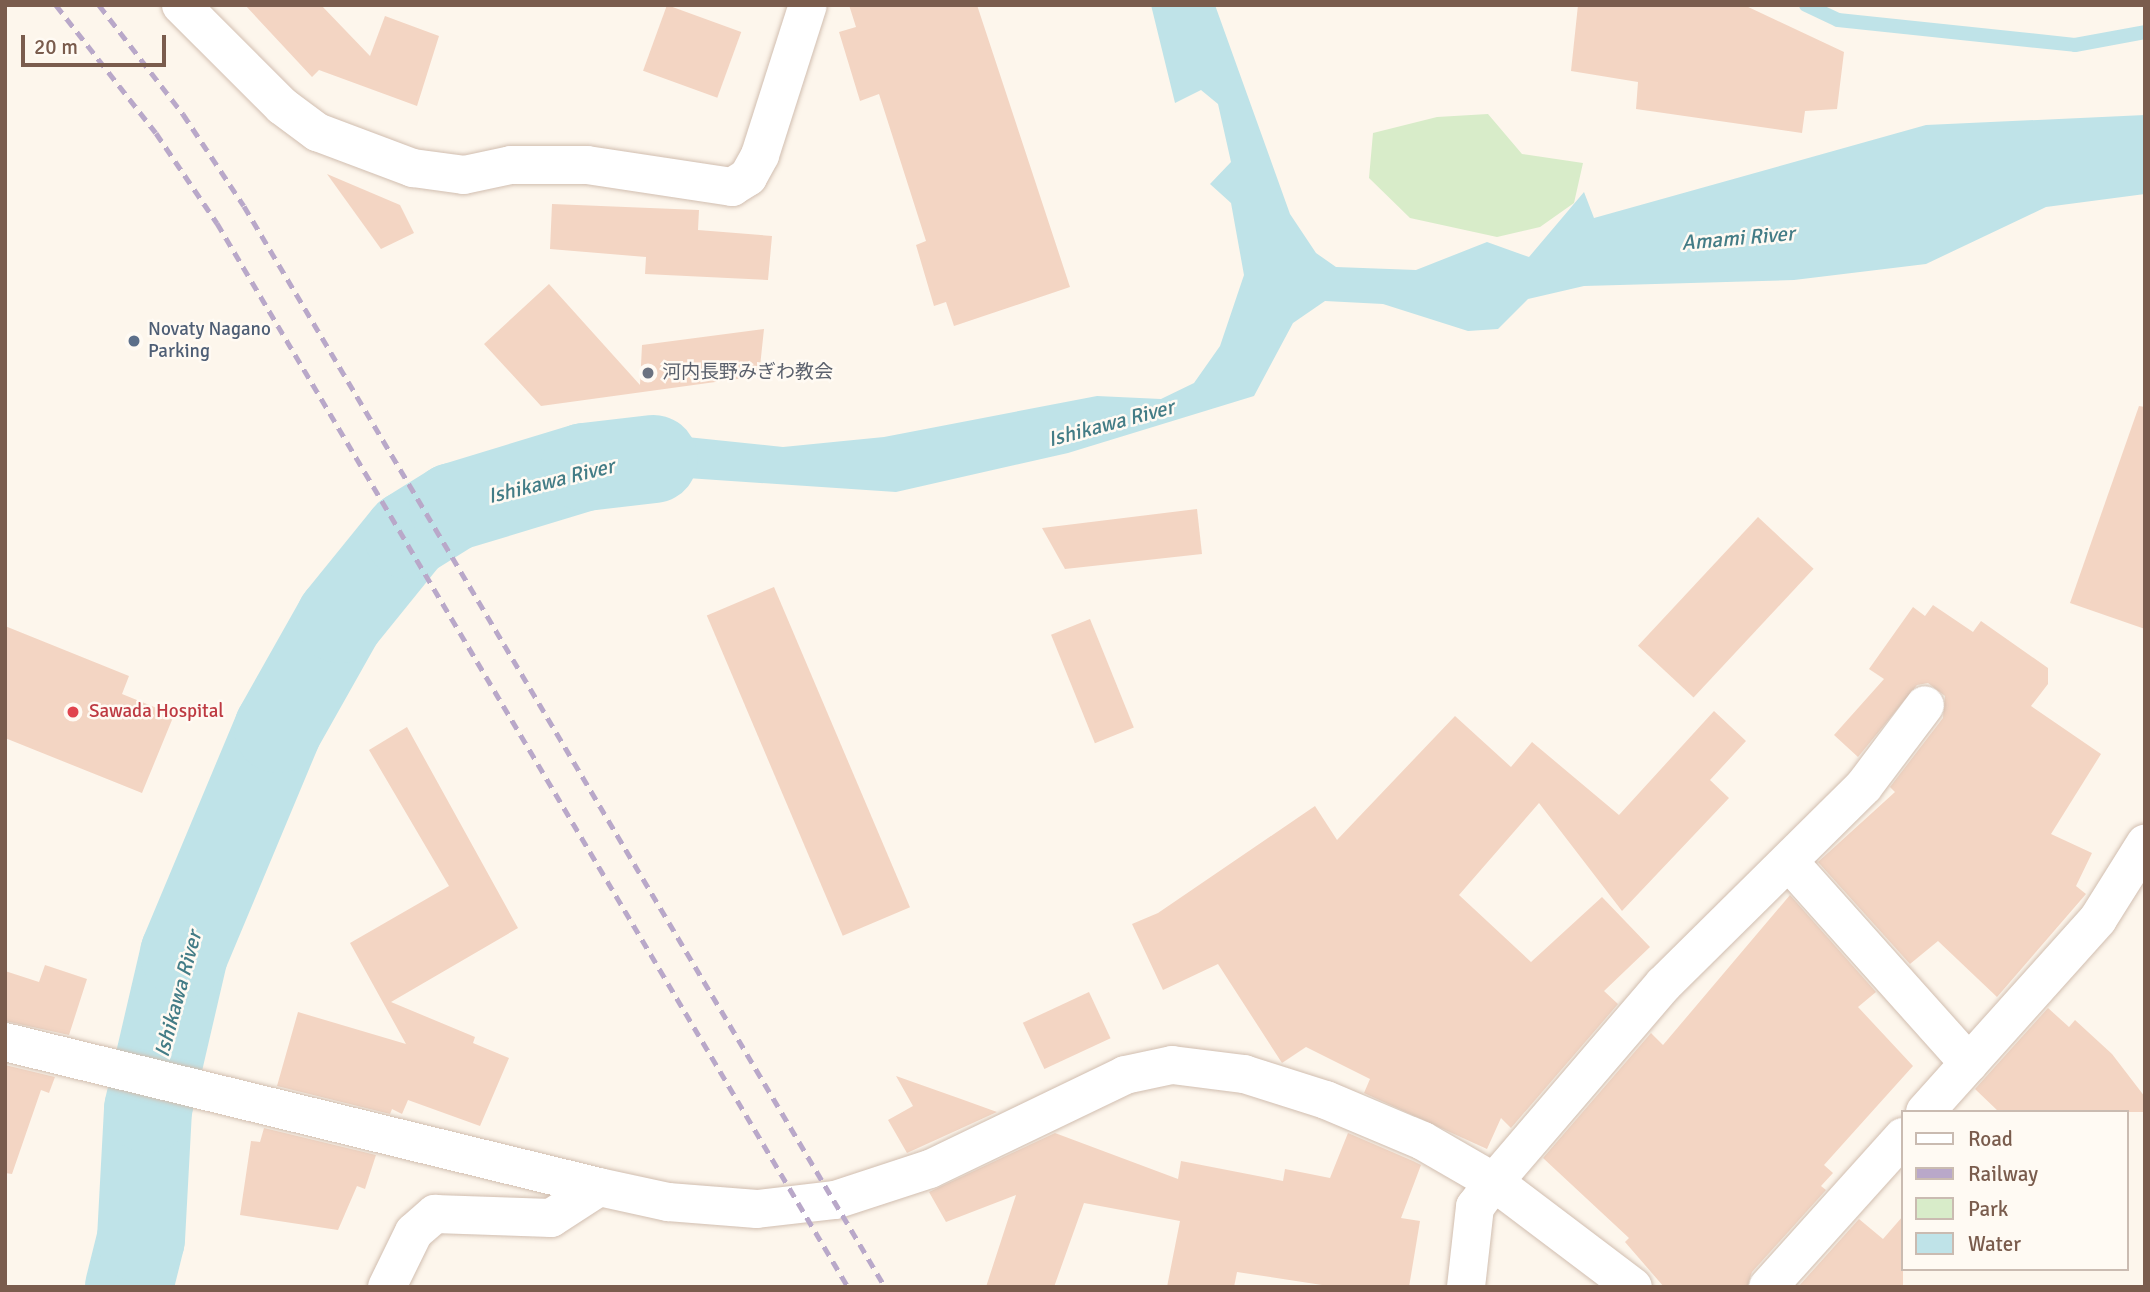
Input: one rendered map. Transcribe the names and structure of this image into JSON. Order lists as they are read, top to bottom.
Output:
{
  "water": ["Amami River", "Ishikawa River"],
  "places": ["Novaty Nagano Parking", "河内長野みぎわ教会", "Sawada Hospital"],
  "legend": [
    "Road",
    "Railway",
    "Park",
    "Water"
  ],
  "scale_bar": "20 m"
}
